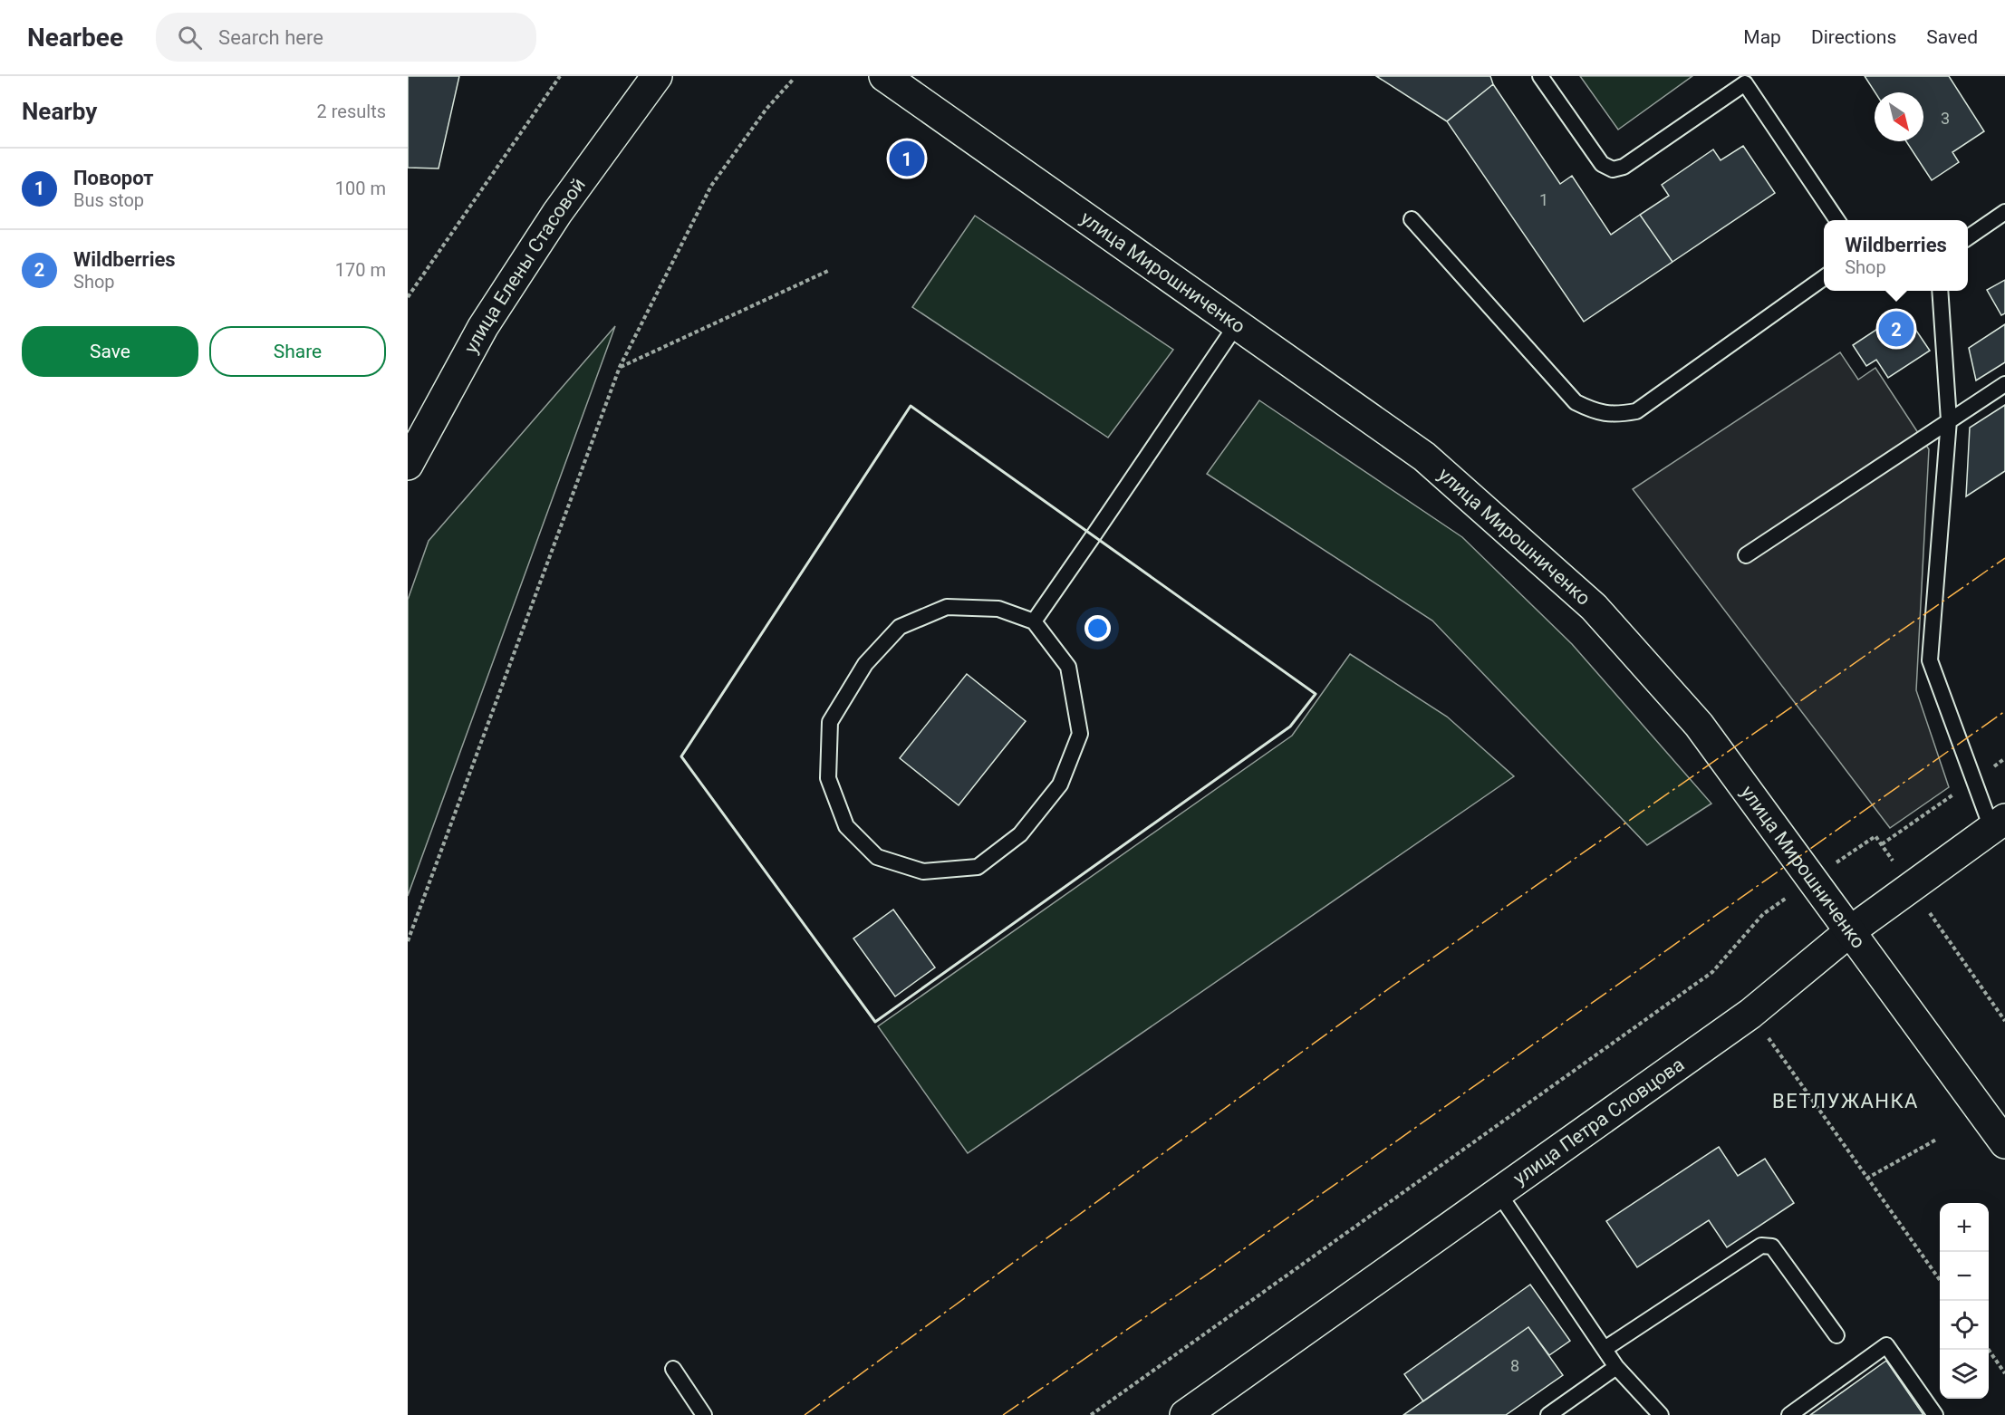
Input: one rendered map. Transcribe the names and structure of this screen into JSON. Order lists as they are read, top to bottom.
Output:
{
  "streets": {
    "street": ["улица Елены Стасовой", "улица Мирошниченко", "улица Петра Словцова"]
  },
  "crossings": [
    ["улица Мирошниченко", "улица Петра Словцова"]
  ],
  "districts": ["ВЕТЛУЖАНКА"],
  "house_numbers": ["3", "1", "8"],
  "north": "bottom right",
  "page": {
    "header": "Nearbee",
    "search": "Search here",
    "nav": ["Map", "Directions", "Saved"],
    "heading": ["Nearby", "2 results"],
    "pins": ["1", "2"],
    "list": [
      {
        "mark": "1",
        "name": "Поворот",
        "note": "Bus stop",
        "value": "100 m"
      },
      {
        "mark": "2",
        "name": "Wildberries",
        "note": "Shop",
        "value": "170 m"
      }
    ],
    "popup": ["Wildberries", "Shop"],
    "buttons": ["Save", "Share"],
    "map_buttons": ["+", "−"]
  }
}
